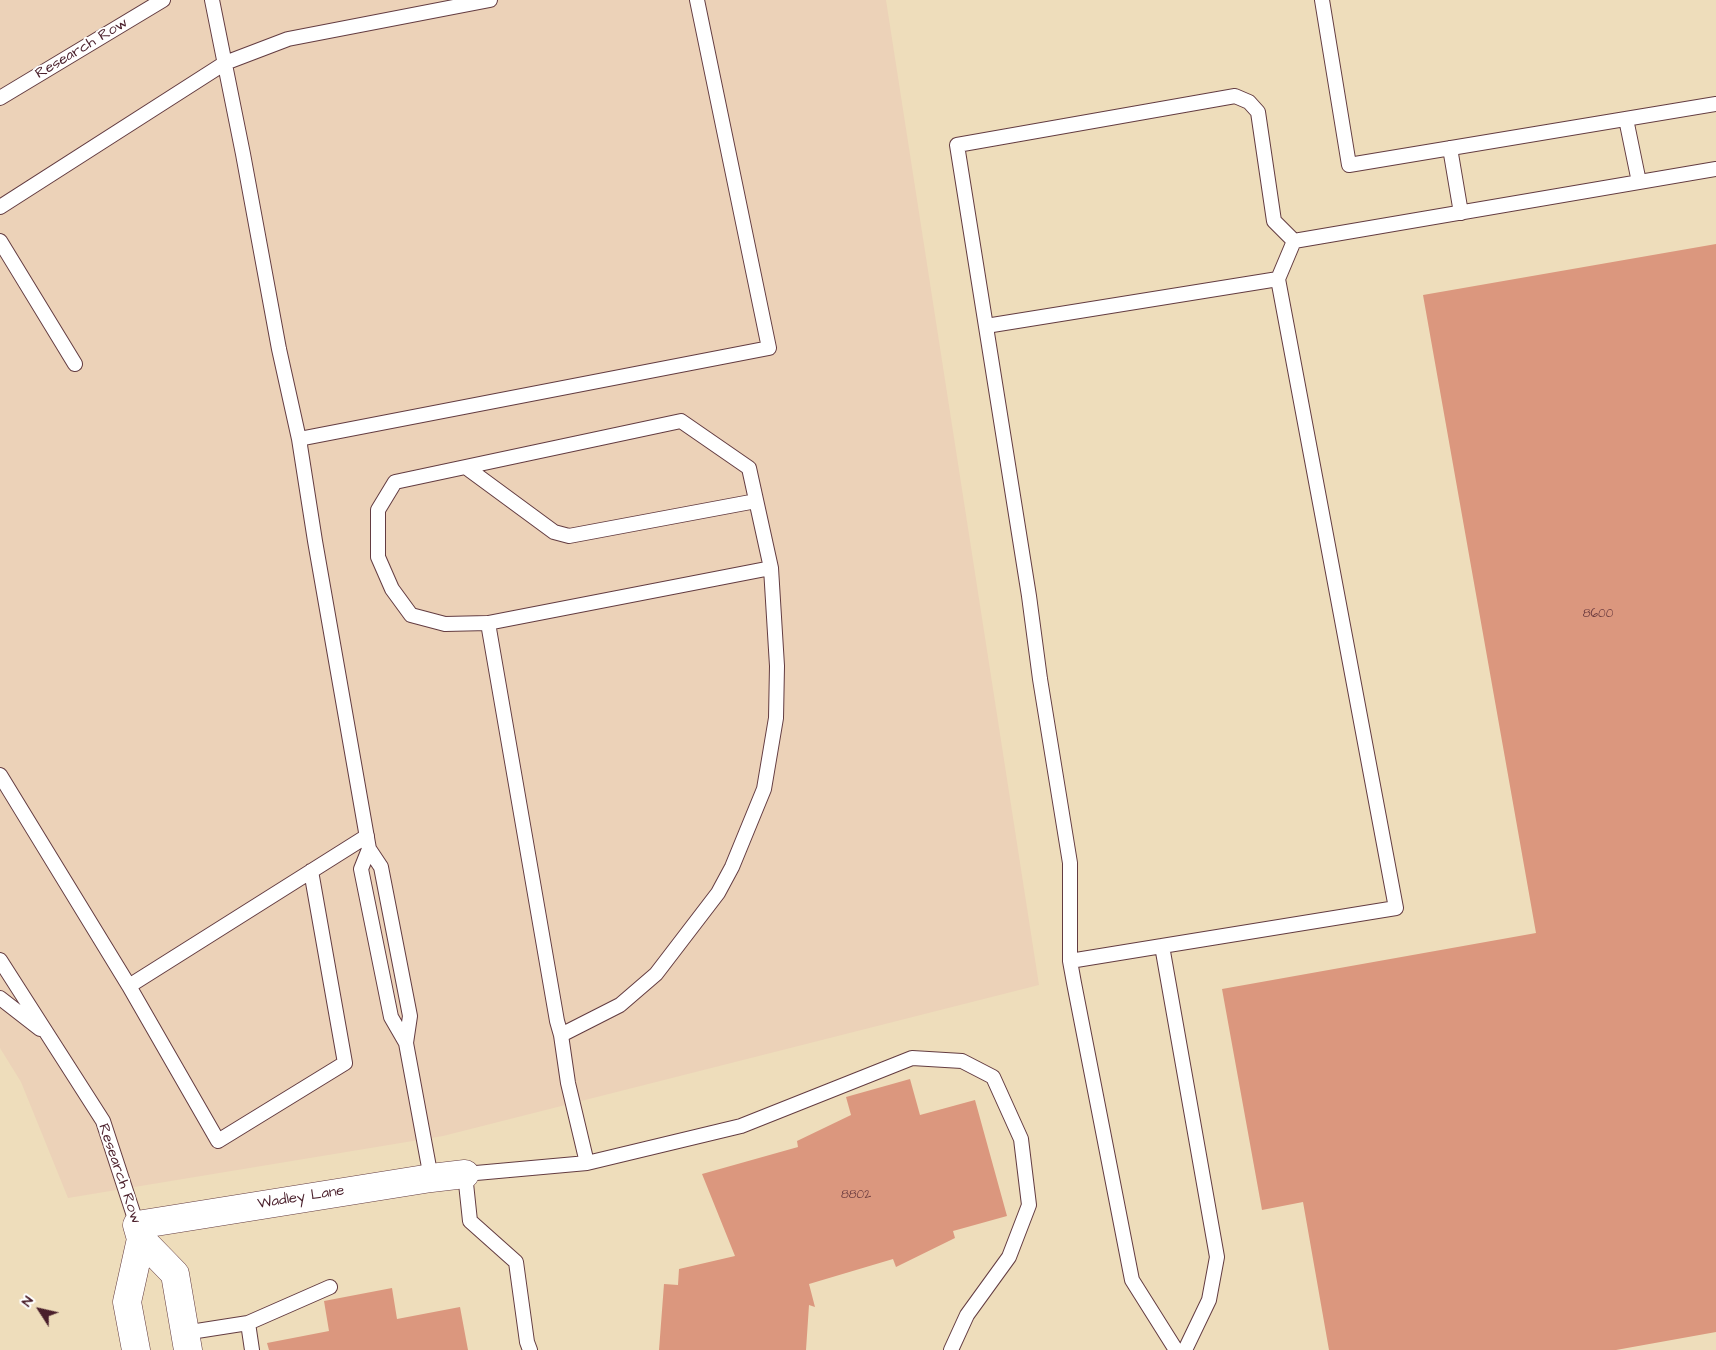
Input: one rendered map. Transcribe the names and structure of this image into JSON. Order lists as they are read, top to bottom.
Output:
{
  "streets": {
    "street": ["Research Row", "Wadley Lane"]
  },
  "crossings": [
    ["Research Row", "Wadley Lane"]
  ],
  "house_numbers": ["8600", "8802"],
  "north": "top left"
}
